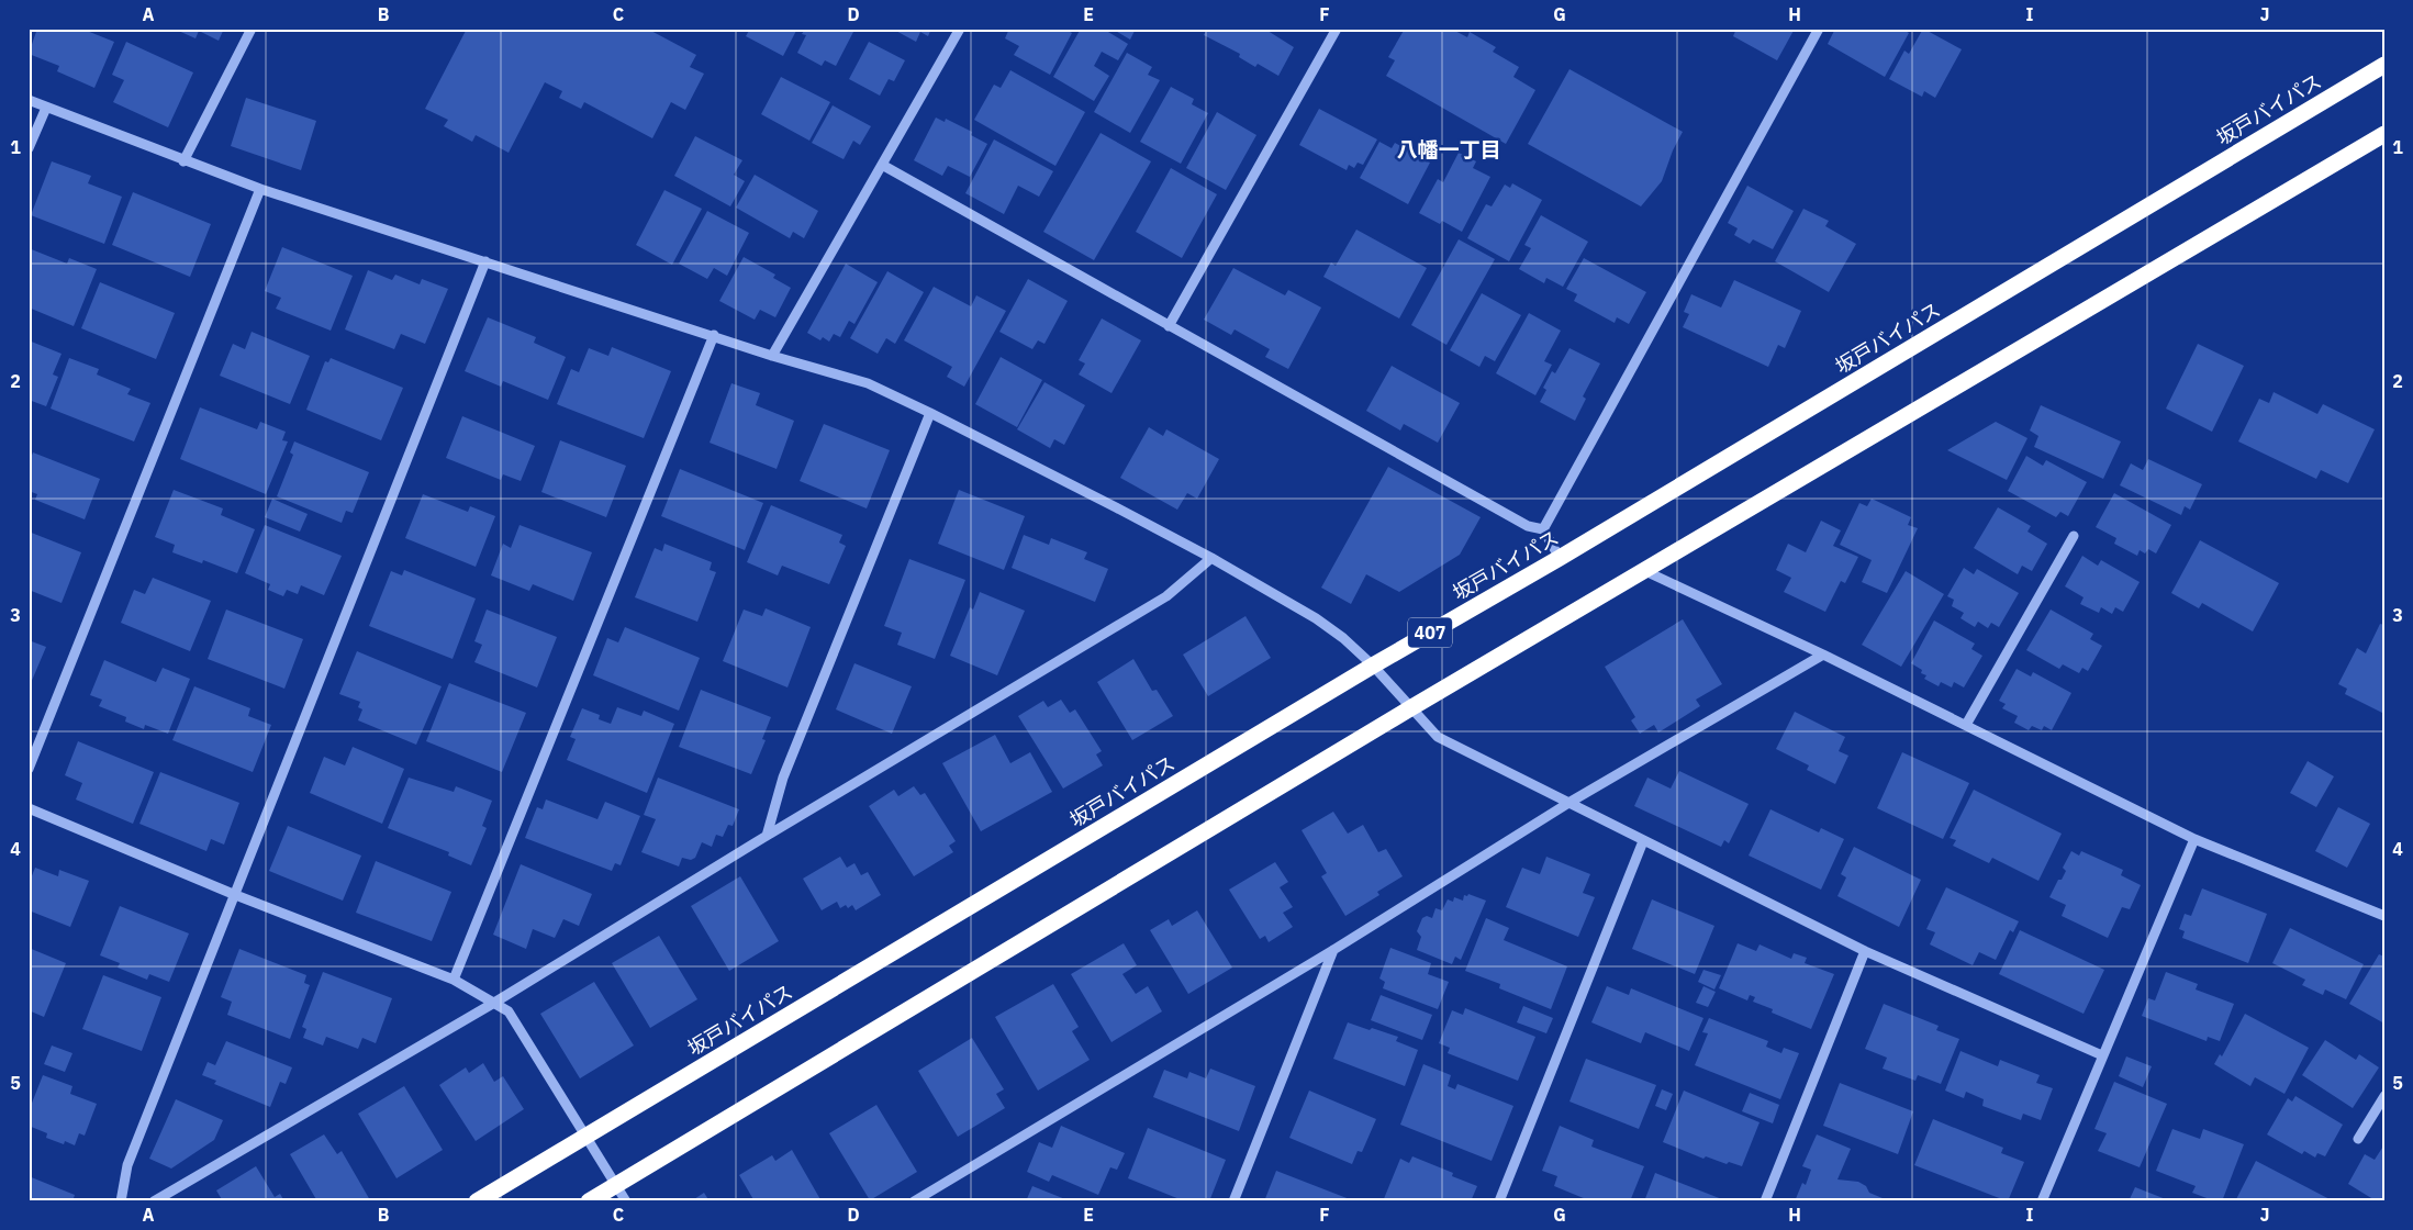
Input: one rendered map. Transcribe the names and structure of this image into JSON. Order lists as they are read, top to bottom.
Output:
{
  "streets": {
    "highway": ["坂戸バイパス", "407"]
  },
  "districts": ["八幡一丁目"],
  "grid": {
    "columns": [
      "A",
      "B",
      "C",
      "D",
      "E",
      "F",
      "G",
      "H",
      "I",
      "J"
    ],
    "rows": [
      "1",
      "2",
      "3",
      "4",
      "5"
    ]
  }
}
